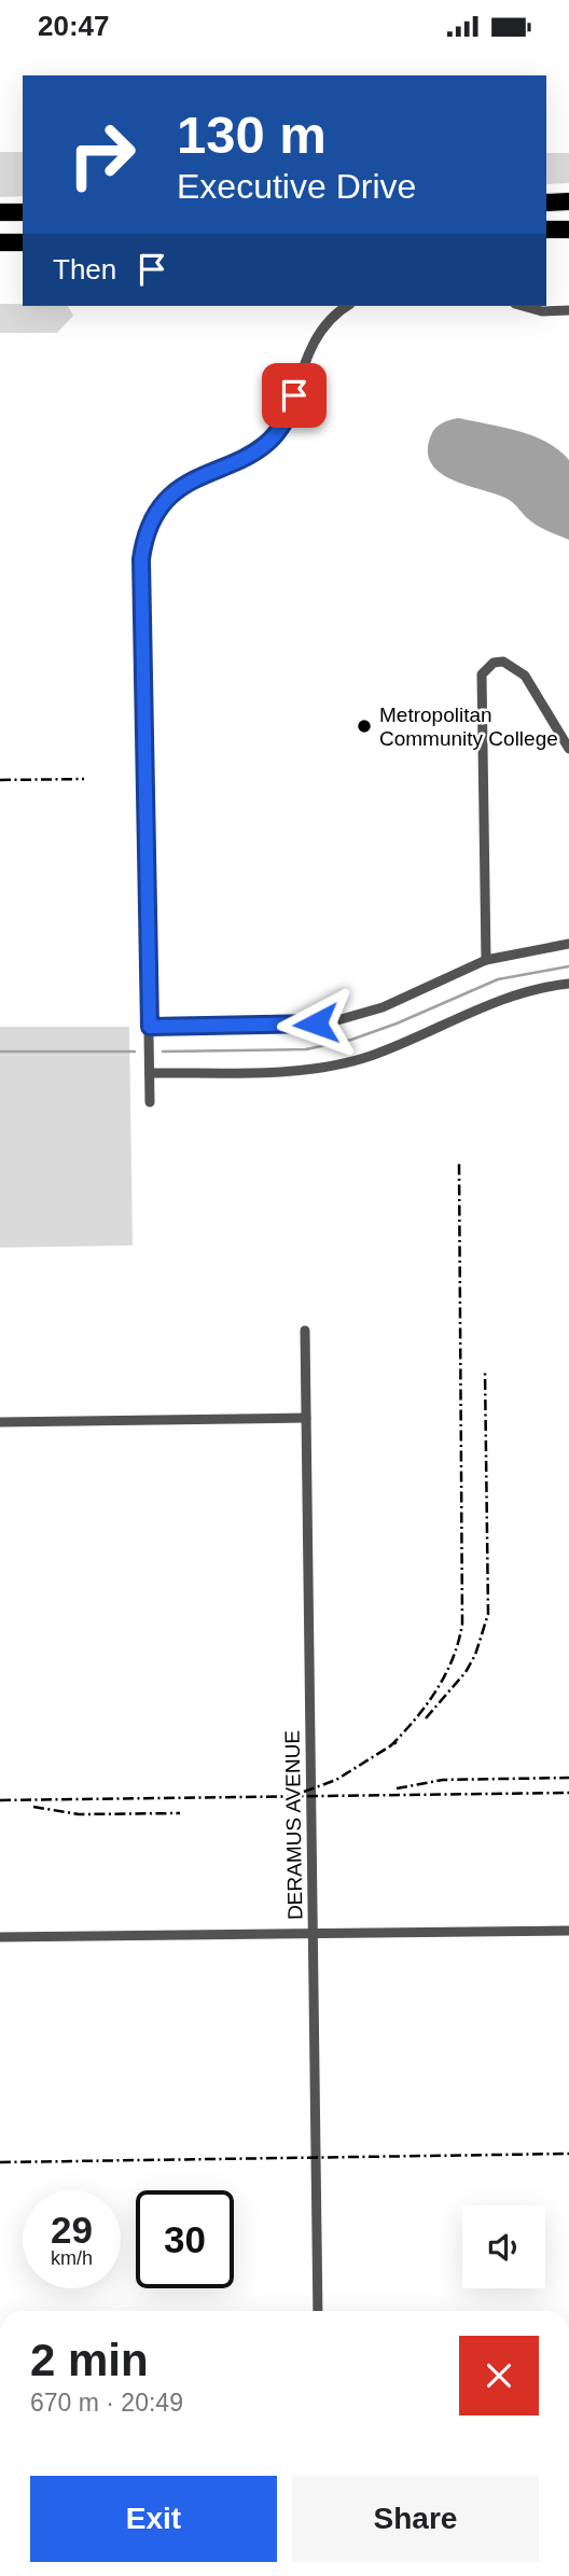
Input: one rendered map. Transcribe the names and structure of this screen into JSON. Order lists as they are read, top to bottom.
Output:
{
  "streets": {
    "street": ["DERAMUS AVENUE"]
  },
  "places": ["Metropolitan Community College"],
  "page": {
    "status": "20:47",
    "turn": ["130 m", "Executive Drive"],
    "then": "Then",
    "speed": "29 km/h",
    "limit": "30",
    "heading": ["2 min", "670 m · 20:49"],
    "buttons": ["Exit", "Share"]
  }
}
